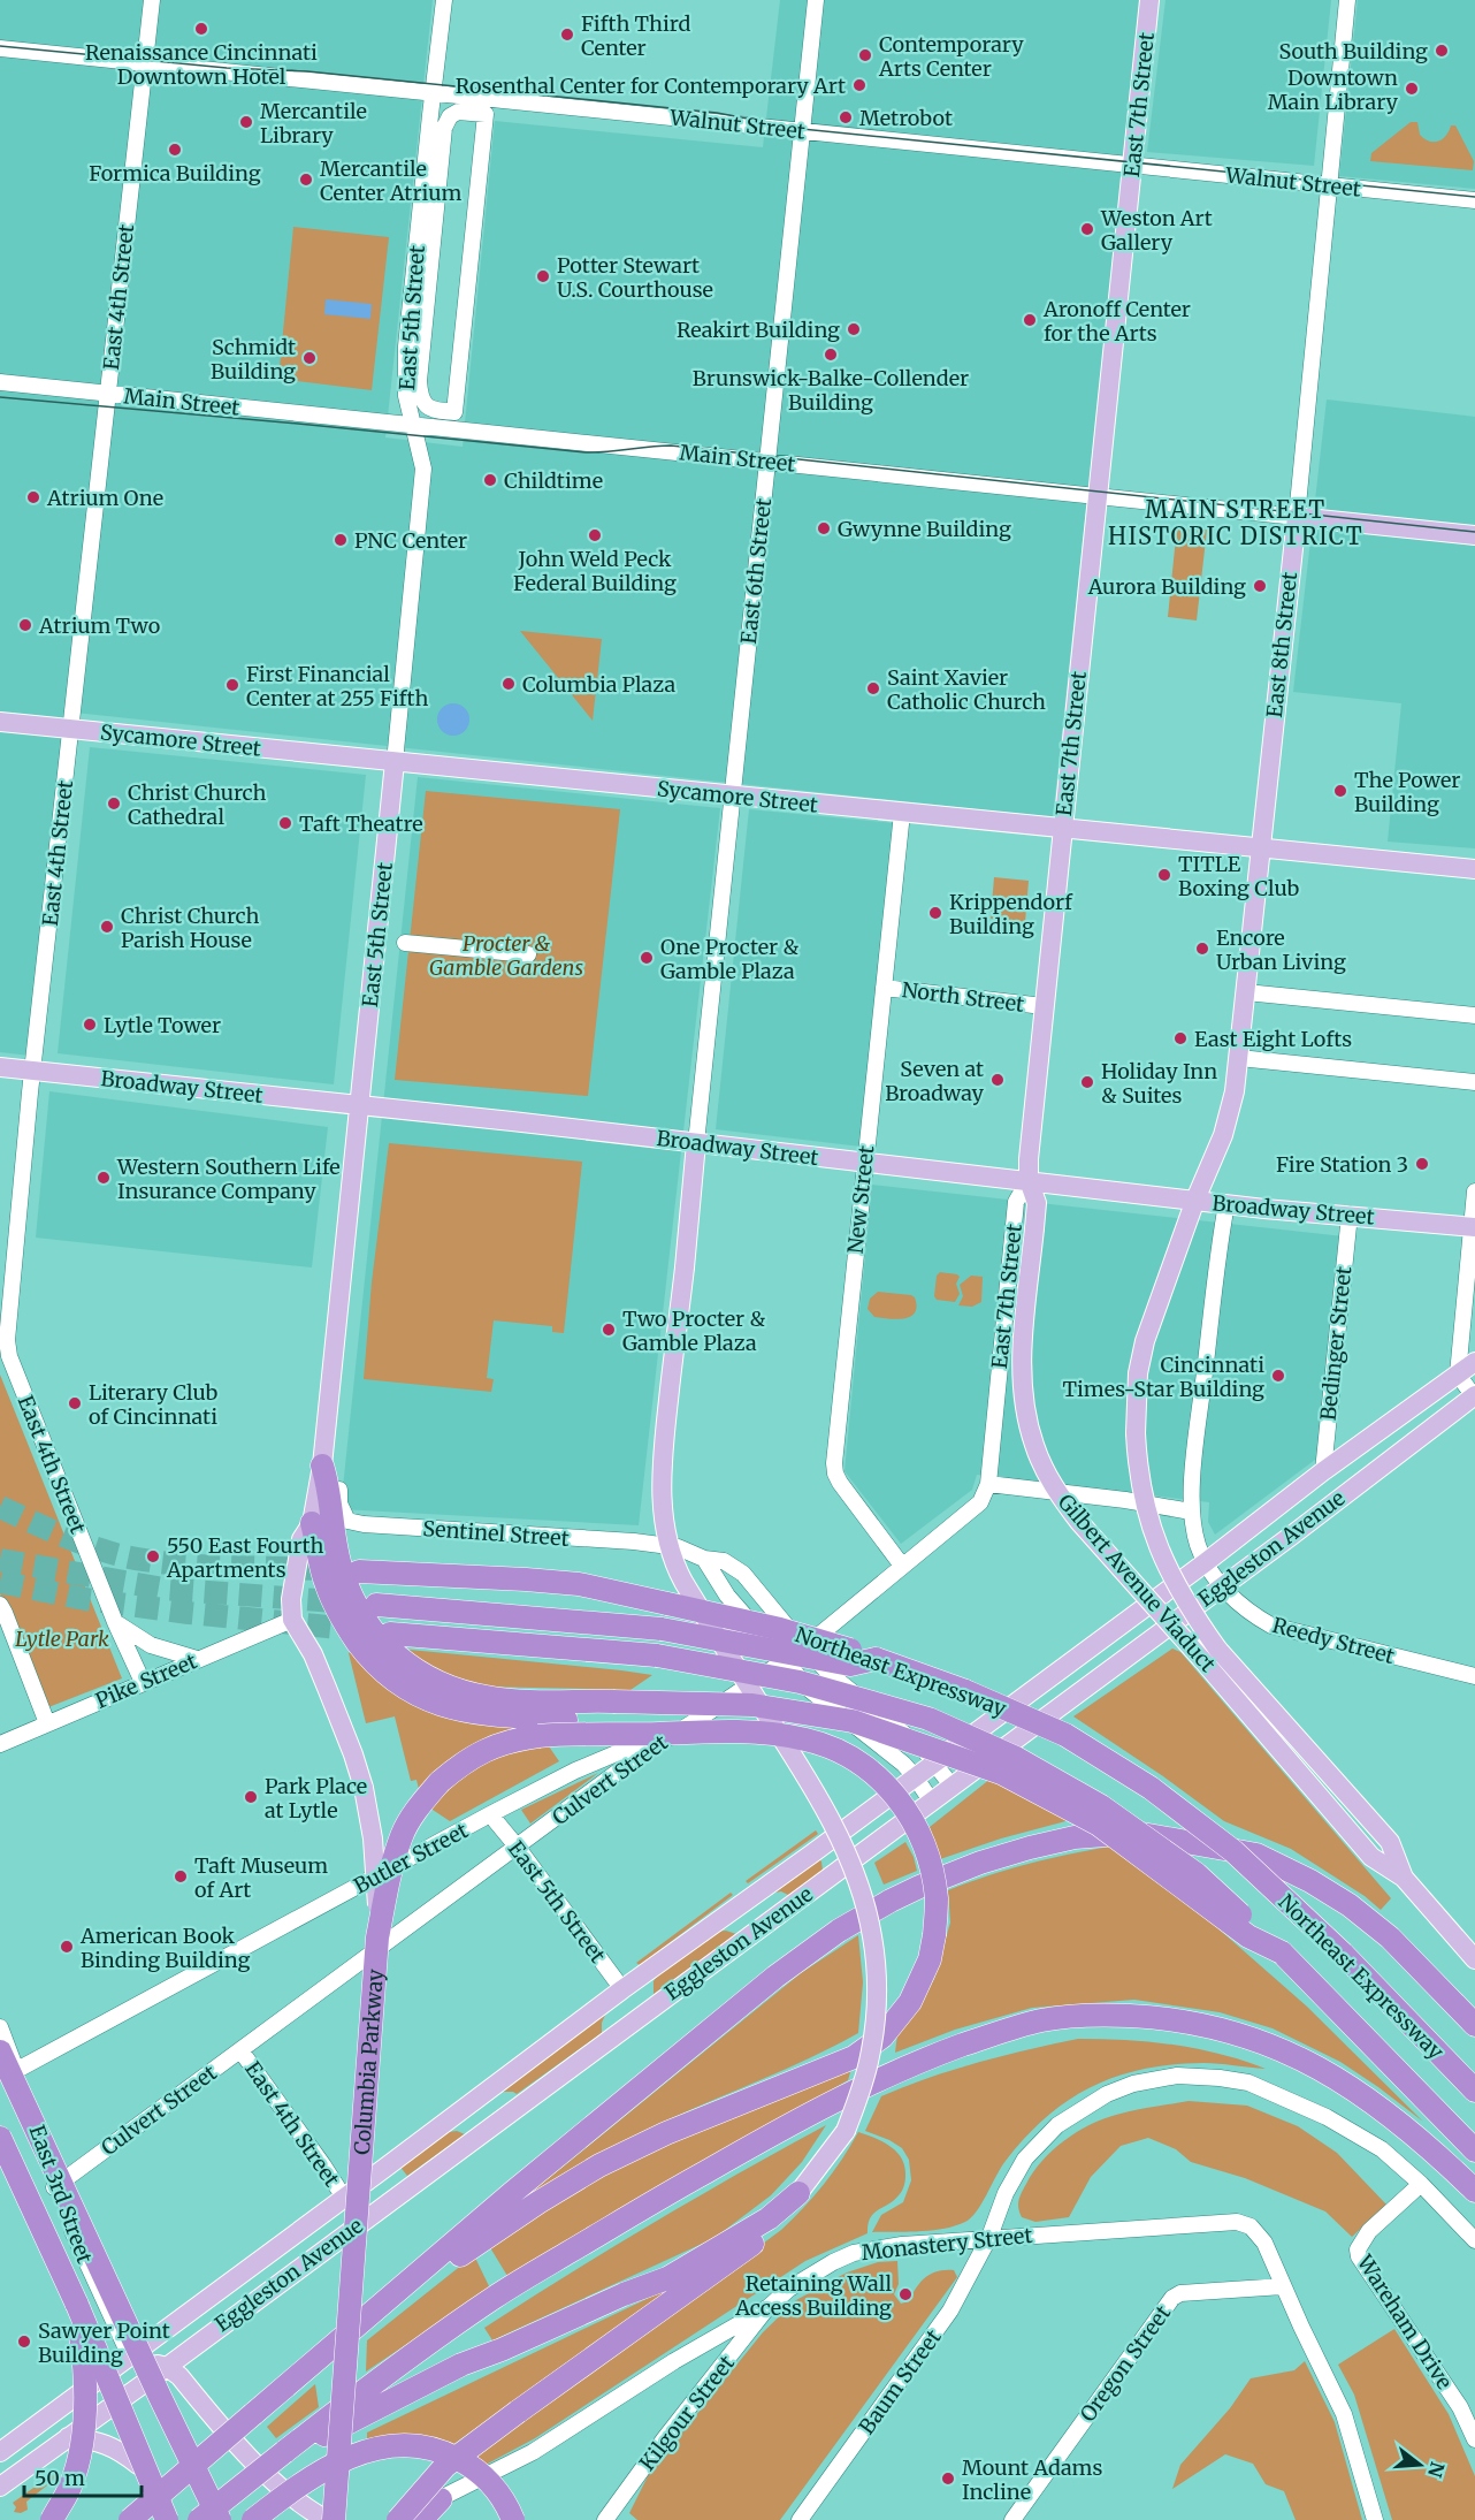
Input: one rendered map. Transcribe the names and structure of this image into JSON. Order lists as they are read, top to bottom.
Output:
{
  "streets": {
    "highway": ["Northeast Expressway", "Columbia Parkway"],
    "main road": [
      "East 7th Street",
      "East 5th Street",
      "Main Street",
      "East 8th Street",
      "Sycamore Street",
      "Broadway Street",
      "Eggleston Avenue",
      "Gilbert Avenue Viaduct",
      "East 3rd Street"
    ],
    "street": [
      "Walnut Street",
      "East 4th Street",
      "East 6th Street",
      "North Street",
      "New Street",
      "Bedinger Street",
      "Sentinel Street",
      "Reedy Street",
      "Pike Street",
      "Culvert Street",
      "Butler Street",
      "Monastery Street",
      "Wareham Drive",
      "Oregon Street",
      "Baum Street",
      "Kilgour Street"
    ]
  },
  "crossings": [
    ["East 7th Street", "Walnut Street"],
    ["East 7th Street", "Main Street"],
    ["East 7th Street", "Sycamore Street"],
    ["East 7th Street", "North Street"],
    ["East 7th Street", "Broadway Street"],
    ["East 7th Street", "Gilbert Avenue Viaduct"],
    ["East 7th Street", "Culvert Street"],
    ["Walnut Street", "East 4th Street"],
    ["Walnut Street", "East 5th Street"],
    ["Walnut Street", "East 6th Street"],
    ["Walnut Street", "East 8th Street"],
    ["East 4th Street", "Main Street"],
    ["East 4th Street", "Sycamore Street"],
    ["East 4th Street", "Broadway Street"],
    ["East 4th Street", "Eggleston Avenue"],
    ["East 4th Street", "Pike Street"],
    ["East 4th Street", "Culvert Street"],
    ["East 5th Street", "Main Street"],
    ["East 5th Street", "Sycamore Street"],
    ["East 5th Street", "Broadway Street"],
    ["East 5th Street", "Sentinel Street"],
    ["East 5th Street", "Eggleston Avenue"],
    ["East 5th Street", "Pike Street"],
    ["East 5th Street", "Culvert Street"],
    ["East 5th Street", "Butler Street"],
    ["East 5th Street", "Columbia Parkway"],
    ["Main Street", "East 6th Street"],
    ["Main Street", "East 8th Street"],
    ["East 6th Street", "Sycamore Street"],
    ["East 6th Street", "Broadway Street"],
    ["East 8th Street", "Sycamore Street"],
    ["East 8th Street", "Broadway Street"],
    ["East 8th Street", "Gilbert Avenue Viaduct"],
    ["Sycamore Street", "New Street"],
    ["North Street", "New Street"],
    ["Broadway Street", "New Street"],
    ["Broadway Street", "Bedinger Street"],
    ["Broadway Street", "Gilbert Avenue Viaduct"],
    ["Broadway Street", "Reedy Street"],
    ["New Street", "Culvert Street"],
    ["Bedinger Street", "Eggleston Avenue"],
    ["Sentinel Street", "Eggleston Avenue"],
    ["Sentinel Street", "Culvert Street"],
    ["Eggleston Avenue", "Reedy Street"],
    ["Eggleston Avenue", "East 3rd Street"],
    ["Pike Street", "Columbia Parkway"],
    ["Culvert Street", "Butler Street"],
    ["Culvert Street", "East 3rd Street"],
    ["Butler Street", "East 3rd Street"],
    ["Monastery Street", "Oregon Street"],
    ["Monastery Street", "Baum Street"],
    ["Monastery Street", "Kilgour Street"],
    ["Wareham Drive", "Baum Street"]
  ],
  "districts": ["MAIN STREET HISTORIC DISTRICT"],
  "parks": ["Procter & Gamble Gardens", "Lytle Park"],
  "places": [
    "Renaissance Cincinnati Downtown Hotel",
    "Fifth Third Center",
    "South Building",
    "Contemporary Arts Center",
    "Rosenthal Center for Contemporary Art",
    "Downtown Main Library",
    "Metrobot",
    "Mercantile Library",
    "Formica Building",
    "Mercantile Center Atrium",
    "Weston Art Gallery",
    "Potter Stewart U.S. Courthouse",
    "Aronoff Center for the Arts",
    "Reakirt Building",
    "Brunswick-Balke-Collender Building",
    "Schmidt Building",
    "Childtime",
    "Atrium One",
    "Gwynne Building",
    "John Weld Peck Federal Building",
    "PNC Center",
    "Aurora Building",
    "Atrium Two",
    "Columbia Plaza",
    "First Financial Center at 255 Fifth",
    "Saint Xavier Catholic Church",
    "The Power Building",
    "Christ Church Cathedral",
    "Taft Theatre",
    "TITLE Boxing Club",
    "Krippendorf Building",
    "Christ Church Parish House",
    "Encore Urban Living",
    "One Procter & Gamble Plaza",
    "Lytle Tower",
    "East Eight Lofts",
    "Seven at Broadway",
    "Holiday Inn & Suites",
    "Fire Station 3",
    "Western Southern Life Insurance Company",
    "Two Procter & Gamble Plaza",
    "Cincinnati Times-Star Building",
    "Literary Club of Cincinnati",
    "550 East Fourth Apartments",
    "Park Place at Lytle",
    "Taft Museum of Art",
    "American Book Binding Building",
    "Retaining Wall Access Building",
    "Sawyer Point Building",
    "Mount Adams Incline"
  ],
  "scale_bar": "50 m",
  "north": "right"
}
